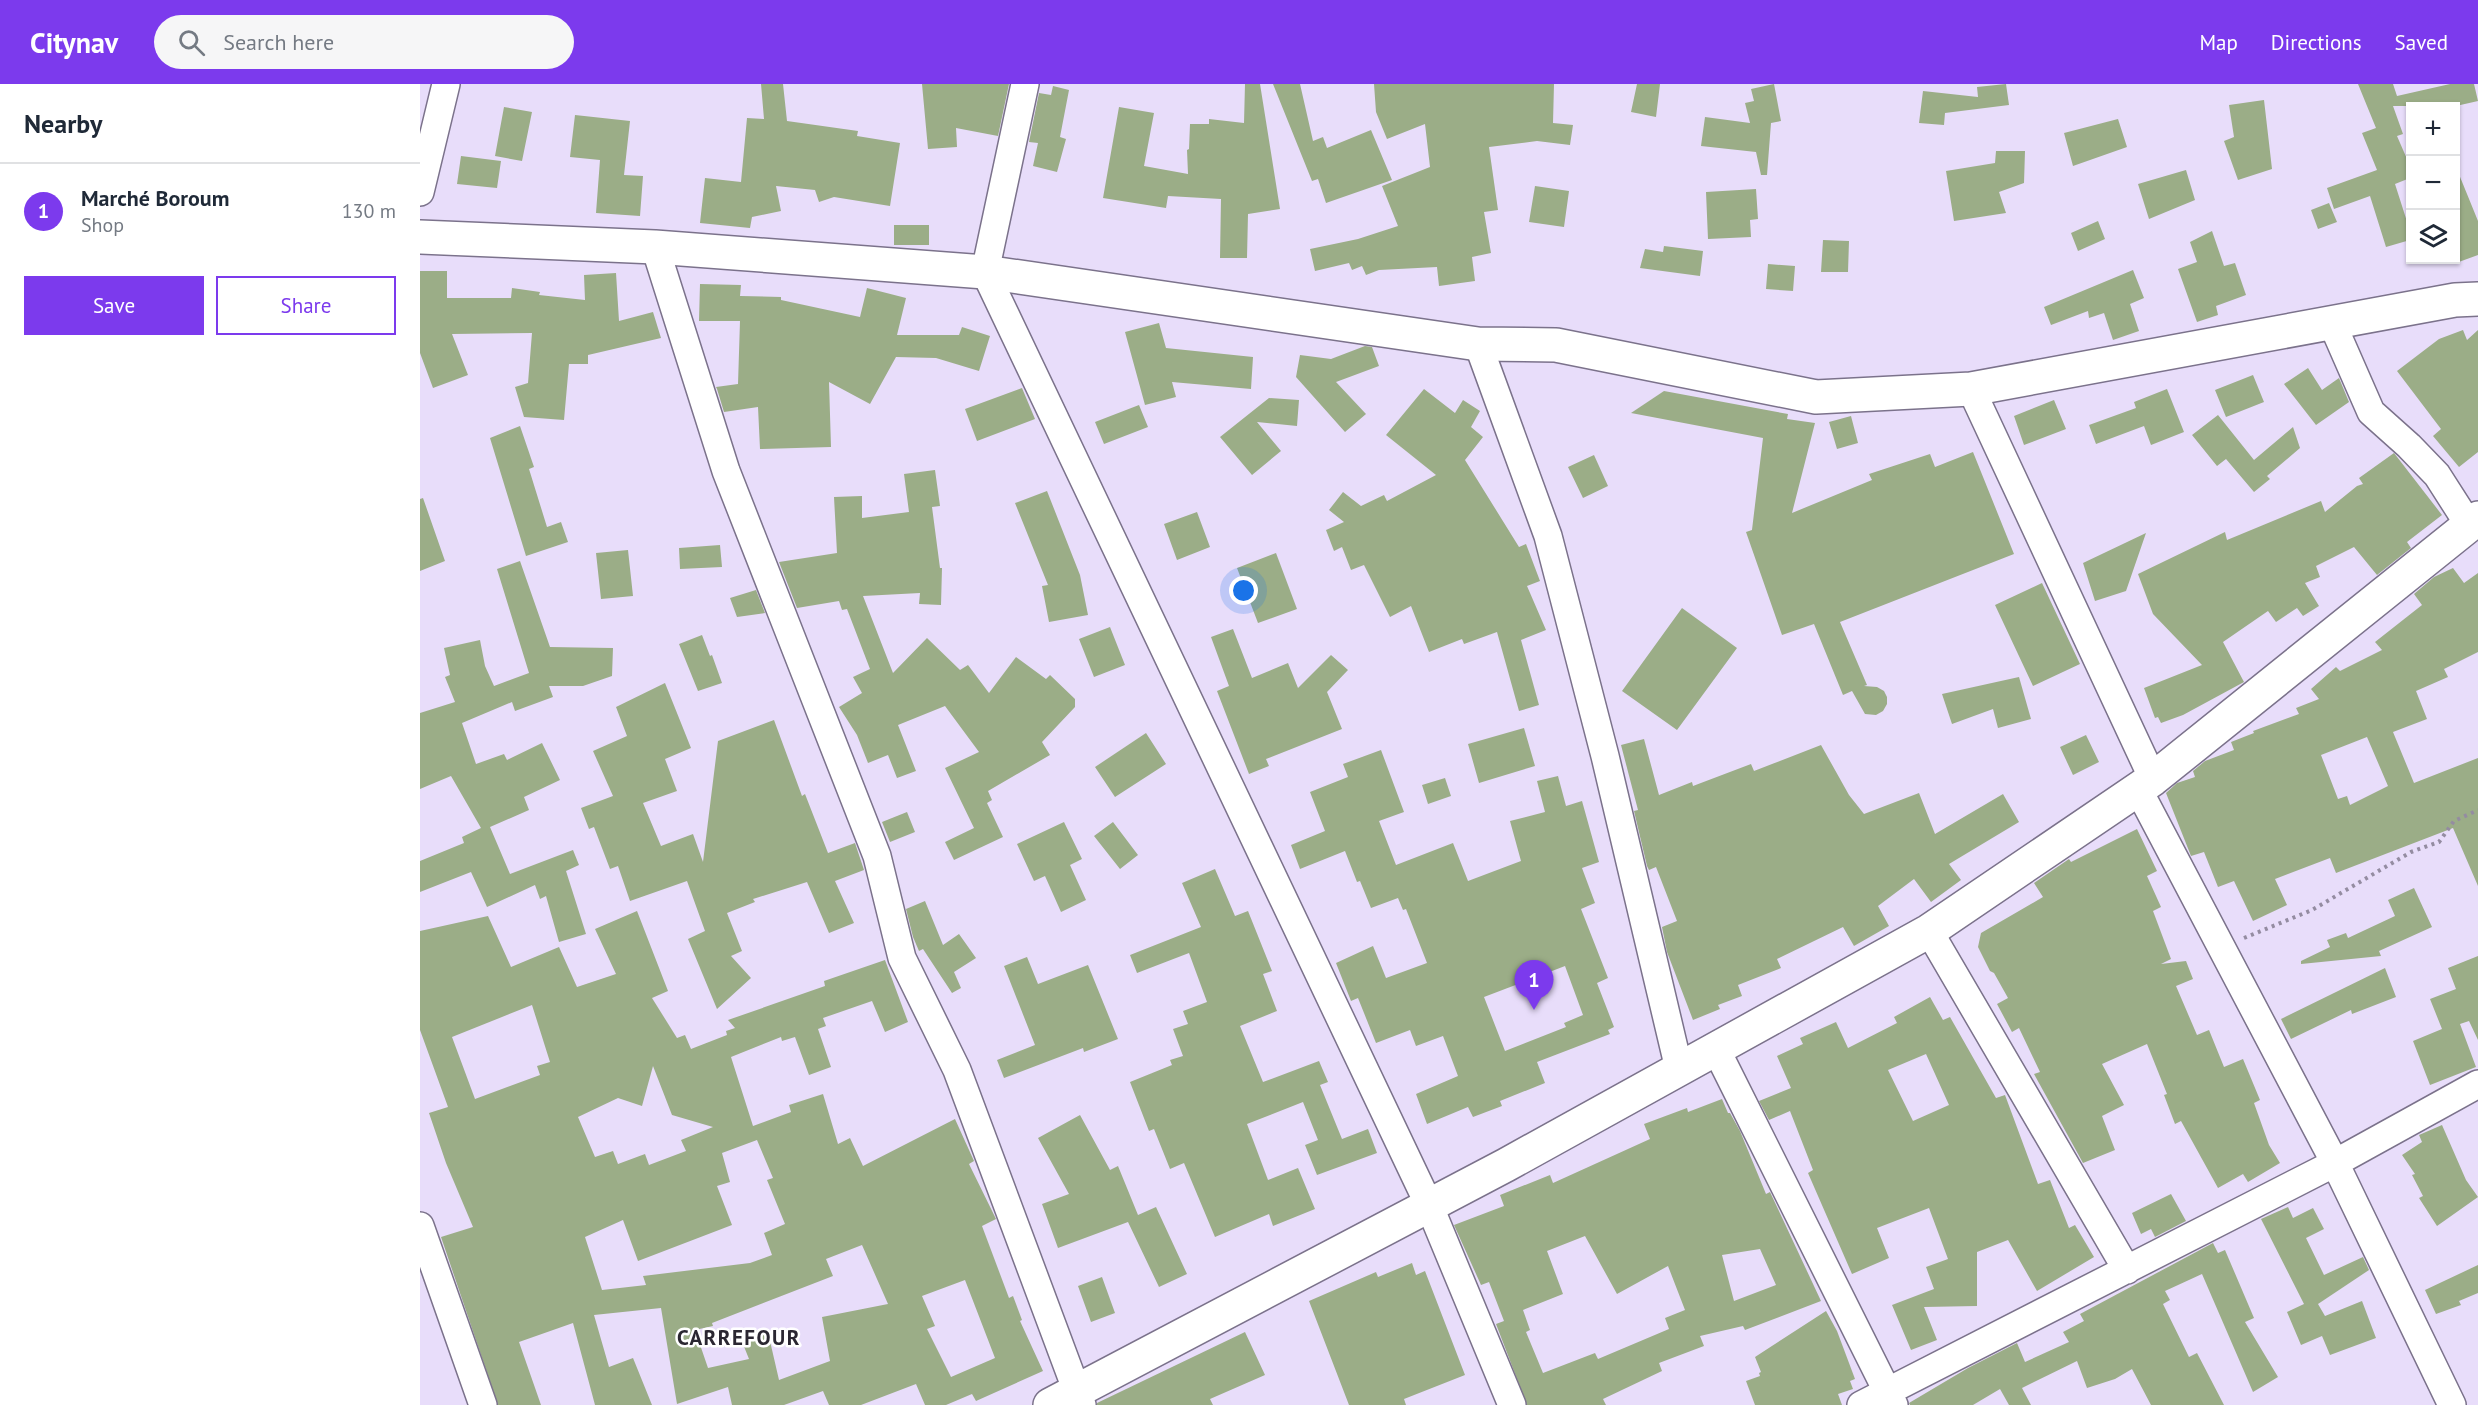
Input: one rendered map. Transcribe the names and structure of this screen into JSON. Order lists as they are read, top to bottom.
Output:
{
  "districts": ["CARREFOUR"],
  "page": {
    "header": "Citynav",
    "search": "Search here",
    "nav": ["Map", "Directions", "Saved"],
    "heading": "Nearby",
    "map_buttons": ["+", "−"],
    "list": [
      {
        "mark": "1",
        "name": "Marché Boroum",
        "note": "Shop",
        "value": "130 m"
      }
    ],
    "buttons": ["Save", "Share"],
    "pins": "1"
  }
}
